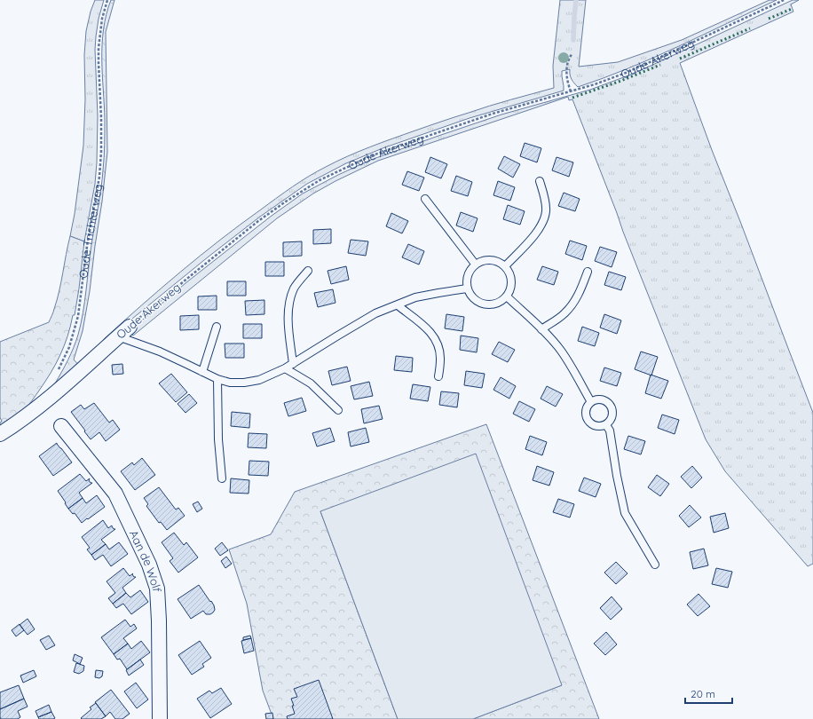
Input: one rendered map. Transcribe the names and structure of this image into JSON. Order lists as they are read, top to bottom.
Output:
{
  "streets": {
    "street": ["Oude Akerweg", "Aan de Wolf"],
    "path": ["Oude Trichterweg"]
  },
  "scale_bar": "20 m"
}
